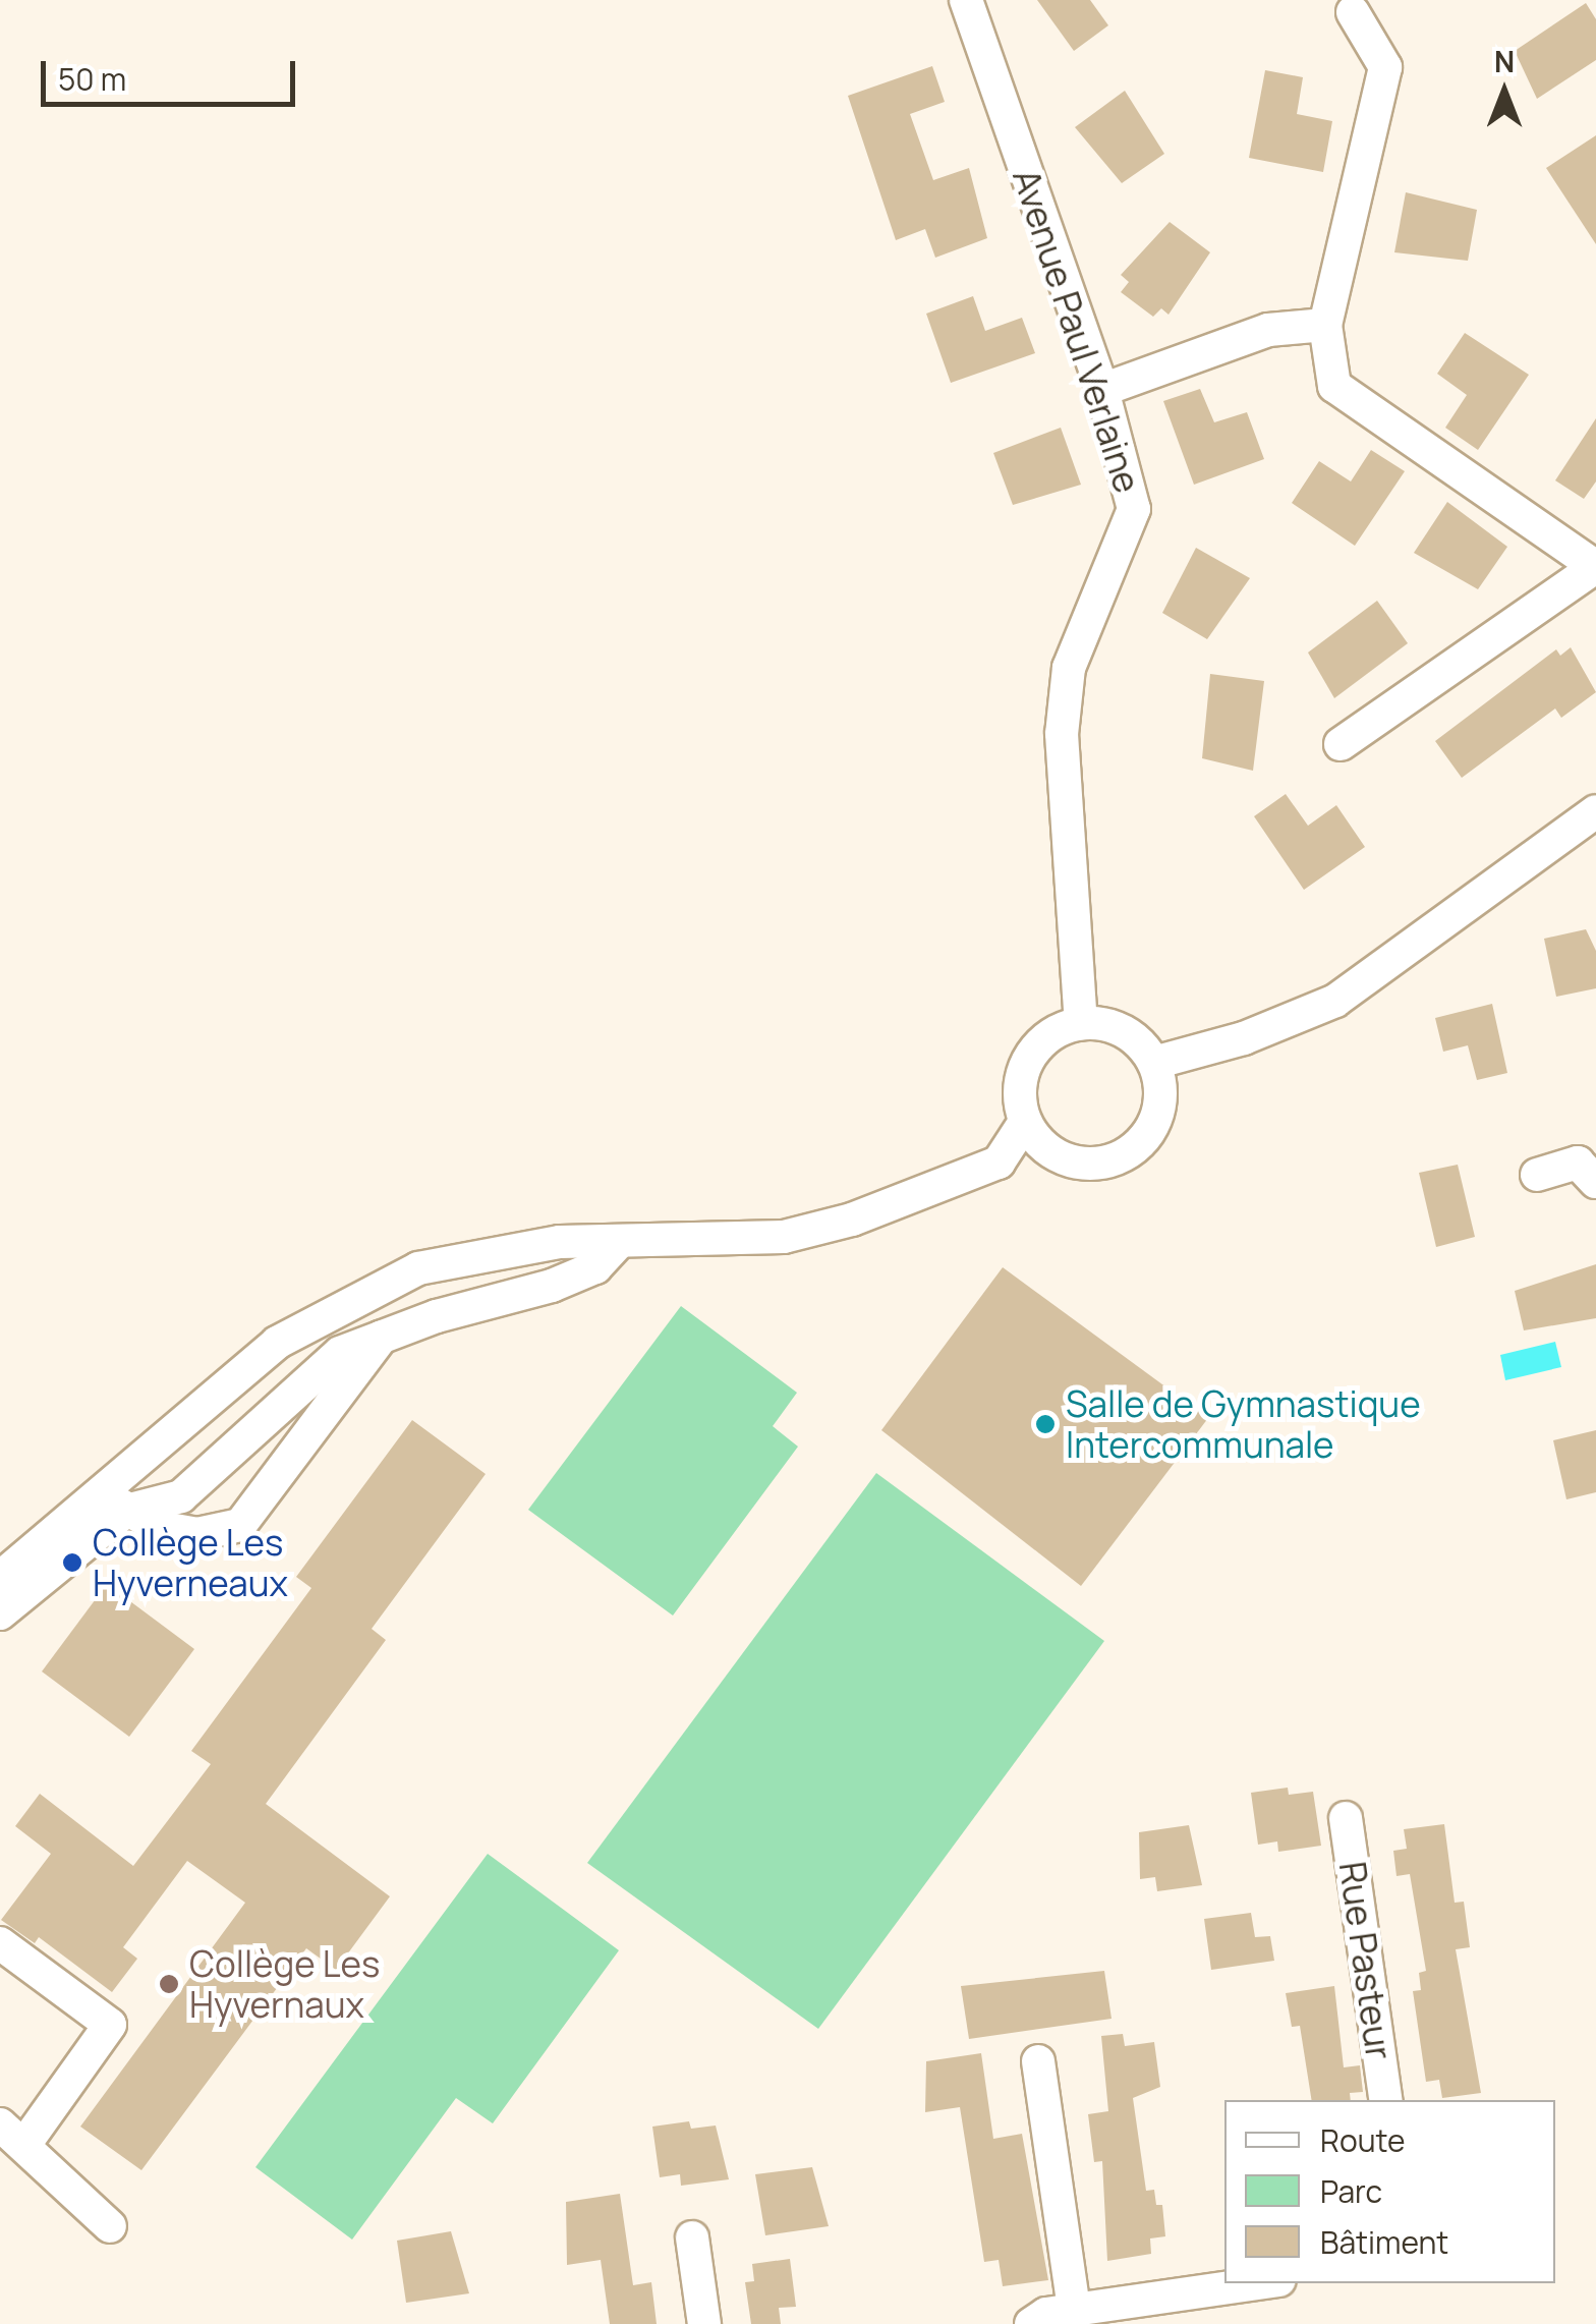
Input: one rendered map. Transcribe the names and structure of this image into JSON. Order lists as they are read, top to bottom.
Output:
{
  "streets": {
    "street": ["Avenue Paul Verlaine", "Rue Pasteur"]
  },
  "places": ["Salle de Gymnastique Intercommunale", "Collège Les Hyverneaux", "Collège Les Hyvernaux"],
  "legend": ["Route", "Parc", "Bâtiment"],
  "scale_bar": "50 m",
  "north": "top"
}
